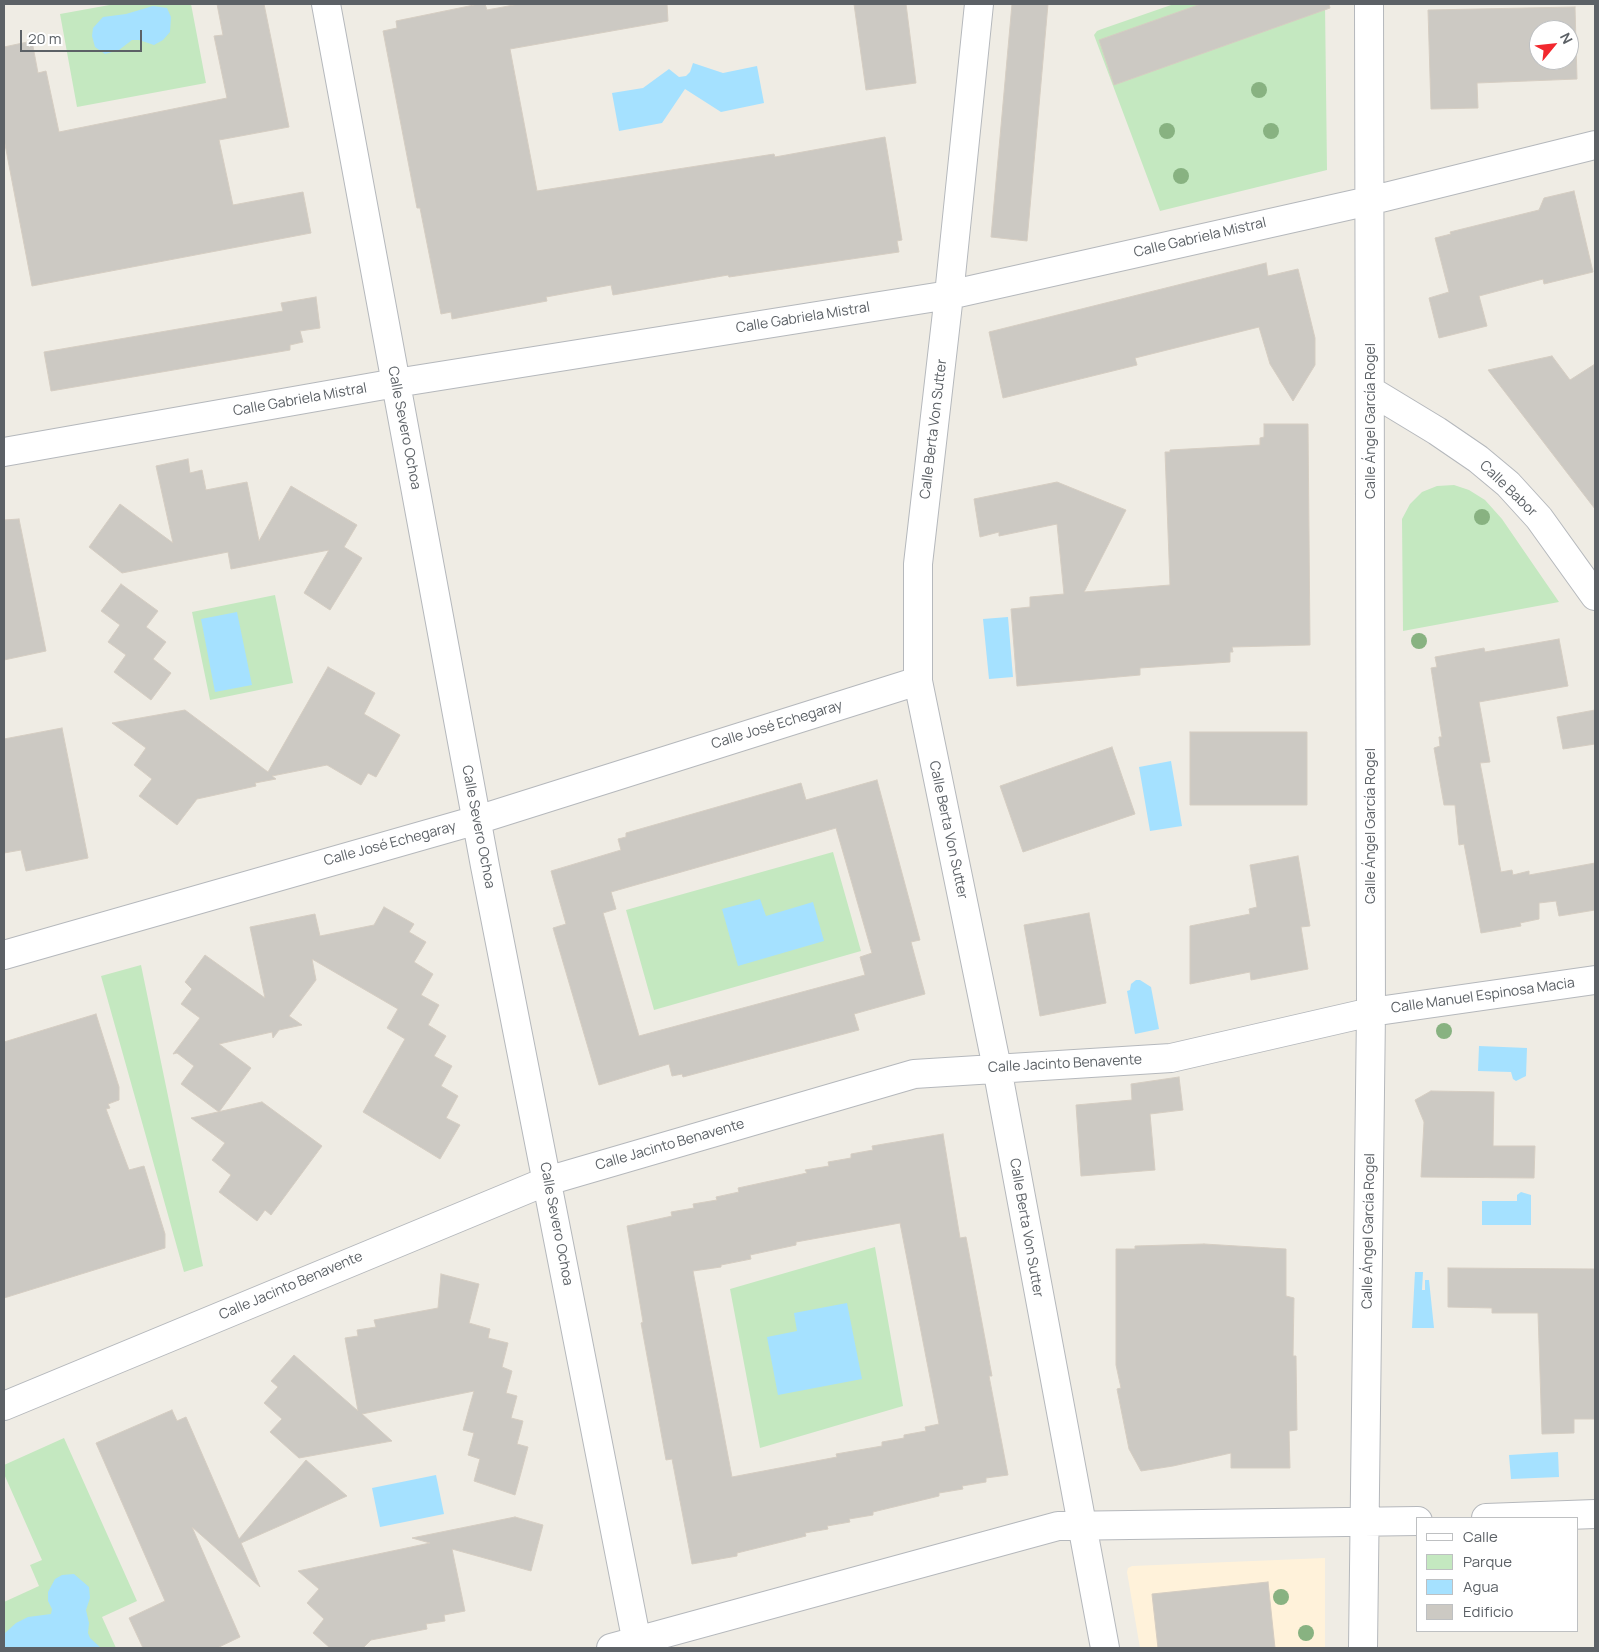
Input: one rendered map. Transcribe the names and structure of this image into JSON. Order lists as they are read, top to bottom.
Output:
{
  "streets": {
    "street": [
      "Calle Gabriela Mistral",
      "Calle Ángel García Rogel",
      "Calle Severo Ochoa",
      "Calle Berta Von Sutter",
      "Calle Babor",
      "Calle José Echegaray",
      "Calle Manuel Espinosa Macia",
      "Calle Jacinto Benavente"
    ]
  },
  "crossings": [
    ["Calle Gabriela Mistral", "Calle Ángel García Rogel"],
    ["Calle Gabriela Mistral", "Calle Severo Ochoa"],
    ["Calle Gabriela Mistral", "Calle Berta Von Sutter"],
    ["Calle Ángel García Rogel", "Calle Babor"],
    ["Calle Ángel García Rogel", "Calle Manuel Espinosa Macia"],
    ["Calle Ángel García Rogel", "Calle Jacinto Benavente"],
    ["Calle Severo Ochoa", "Calle José Echegaray"],
    ["Calle Severo Ochoa", "Calle Jacinto Benavente"],
    ["Calle Berta Von Sutter", "Calle José Echegaray"],
    ["Calle Berta Von Sutter", "Calle Jacinto Benavente"],
    ["Calle Manuel Espinosa Macia", "Calle Jacinto Benavente"]
  ],
  "legend": [
    "Calle",
    "Parque",
    "Agua",
    "Edificio"
  ],
  "scale_bar": "20 m",
  "north": "top right"
}
